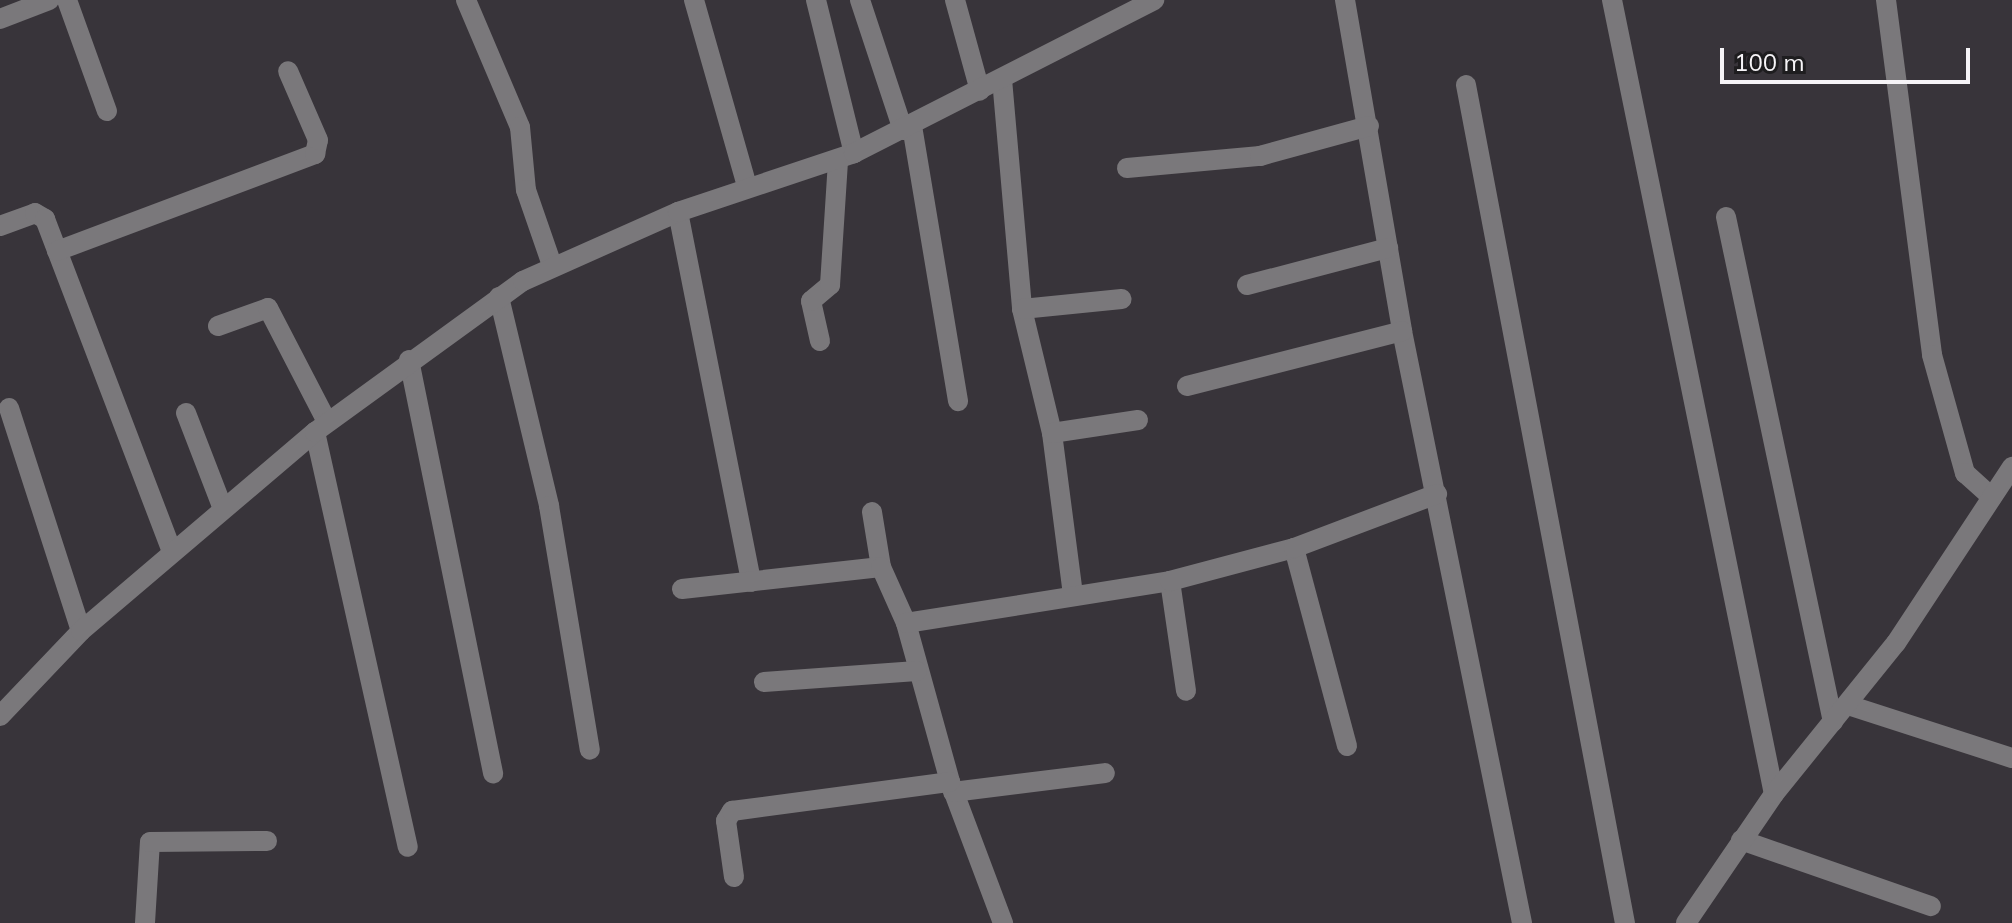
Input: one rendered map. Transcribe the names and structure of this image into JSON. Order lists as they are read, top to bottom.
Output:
{
  "scale_bar": "100 m"
}
